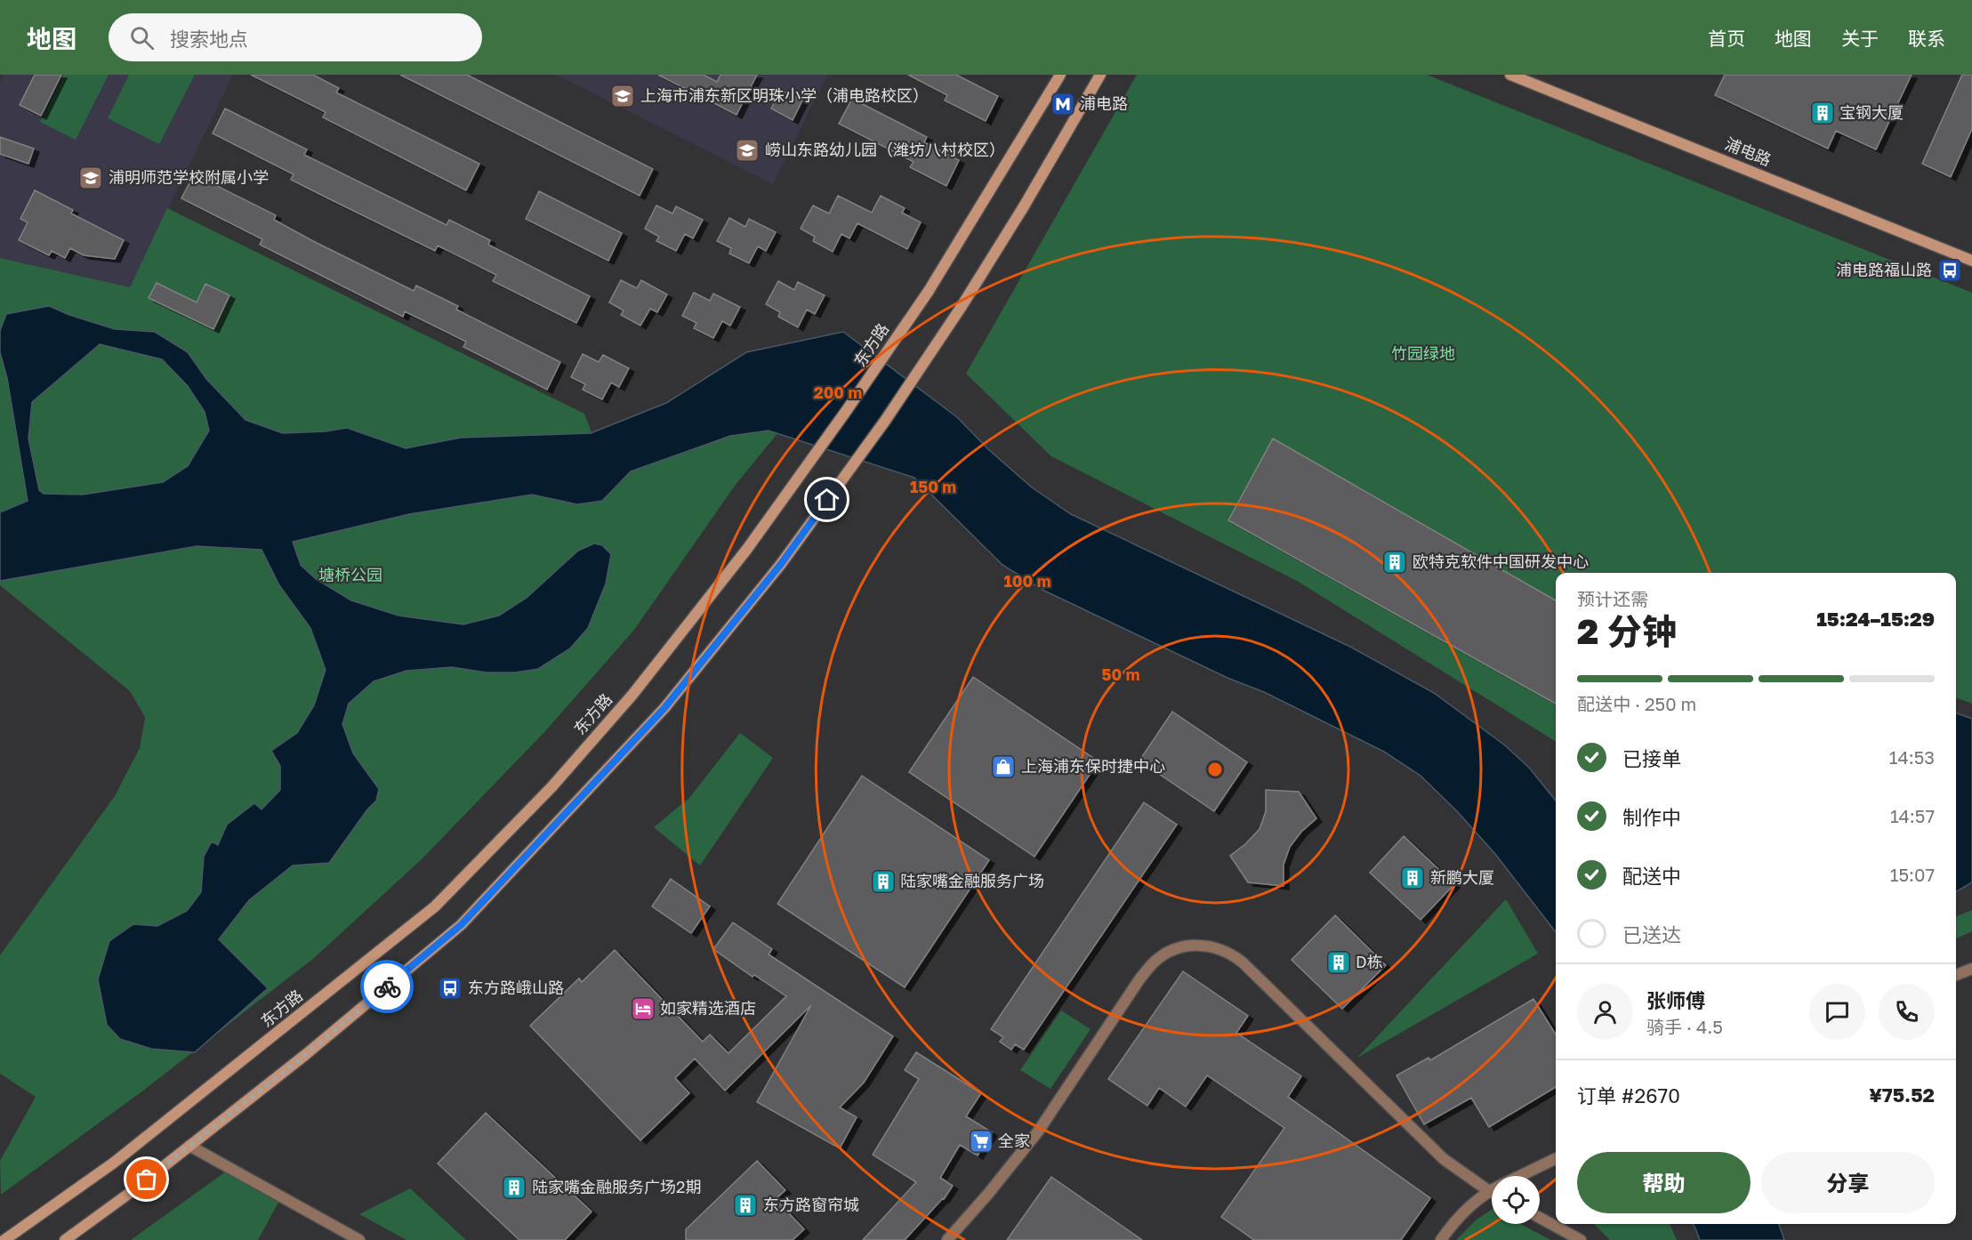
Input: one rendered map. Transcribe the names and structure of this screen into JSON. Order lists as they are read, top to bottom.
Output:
{
  "streets": {
    "main road": ["浦电路", "东方路"]
  },
  "parks": ["竹园绿地", "塘桥公园"],
  "places": {
    "school or university": ["上海市浦东新区明珠小学（浦电路校区）", "崂山东路幼儿园（潍坊八村校区）", "浦明师范学校附属小学"],
    "metro station": ["浦电路"],
    "building": [
      "宝钢大厦",
      "欧特克软件中国研发中心",
      "新鹏大厦",
      "陆家嘴金融服务广场",
      "D栋",
      "陆家嘴金融服务广场2期",
      "东方路窗帘城"
    ],
    "bus stop": ["浦电路福山路", "东方路峨山路"],
    "shop": ["上海浦东保时捷中心"],
    "hotel": ["如家精选酒店"],
    "supermarket": ["全家"]
  },
  "page": {
    "header": "地图",
    "search": "搜索地点",
    "nav": [
      "首页",
      "地图",
      "关于",
      "联系"
    ],
    "heading": ["2 分钟", "预计还需", "15:24–15:29"],
    "panel": [
      "张师傅",
      "骑手 · 4.5",
      "订单 #2670",
      "¥75.52"
    ],
    "bar": "配送中 · 250 m",
    "list": [
      ["已接单", "14:53"],
      ["制作中", "14:57"],
      ["配送中", "15:07"],
      "已送达"
    ],
    "buttons": ["帮助", "分享"]
  },
  "rings": [
    "200 m",
    "150 m",
    "100 m",
    "50 m"
  ]
}
